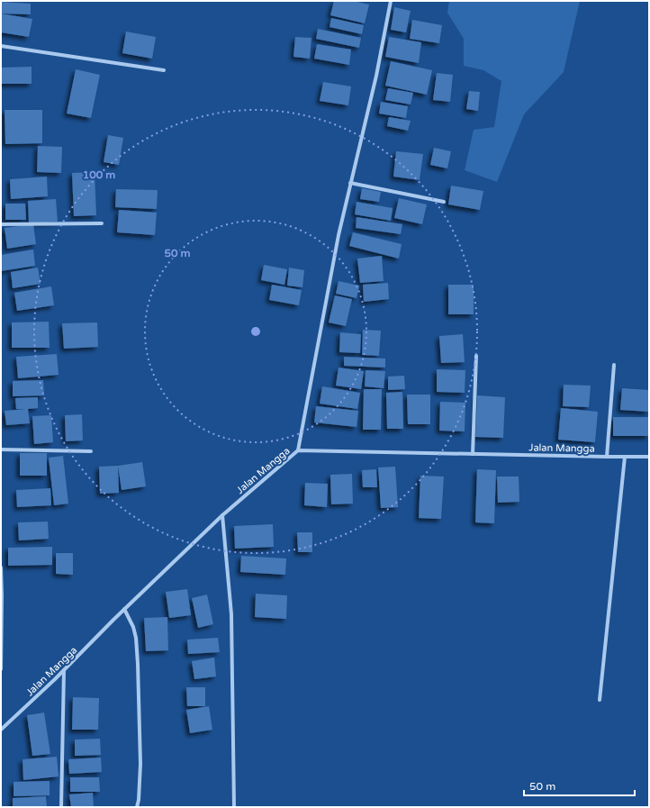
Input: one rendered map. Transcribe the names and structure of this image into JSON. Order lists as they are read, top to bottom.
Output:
{
  "streets": {
    "street": ["Jalan Mangga"]
  },
  "scale_bar": "50 m",
  "rings": ["100 m", "50 m"]
}
